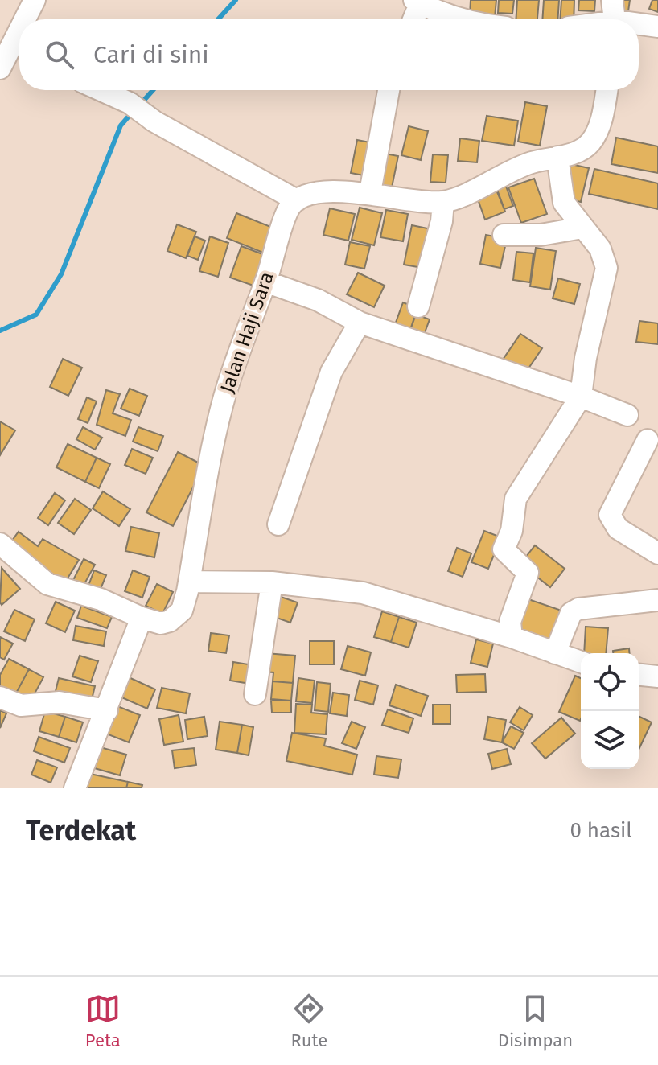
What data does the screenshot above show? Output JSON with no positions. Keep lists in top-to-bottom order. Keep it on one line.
{"streets":{"street":["Jalan Haji Sara"]},"page":{"search":"Cari di sini","heading":["Terdekat","0 hasil"],"nav":["Peta","Rute","Disimpan"]}}
